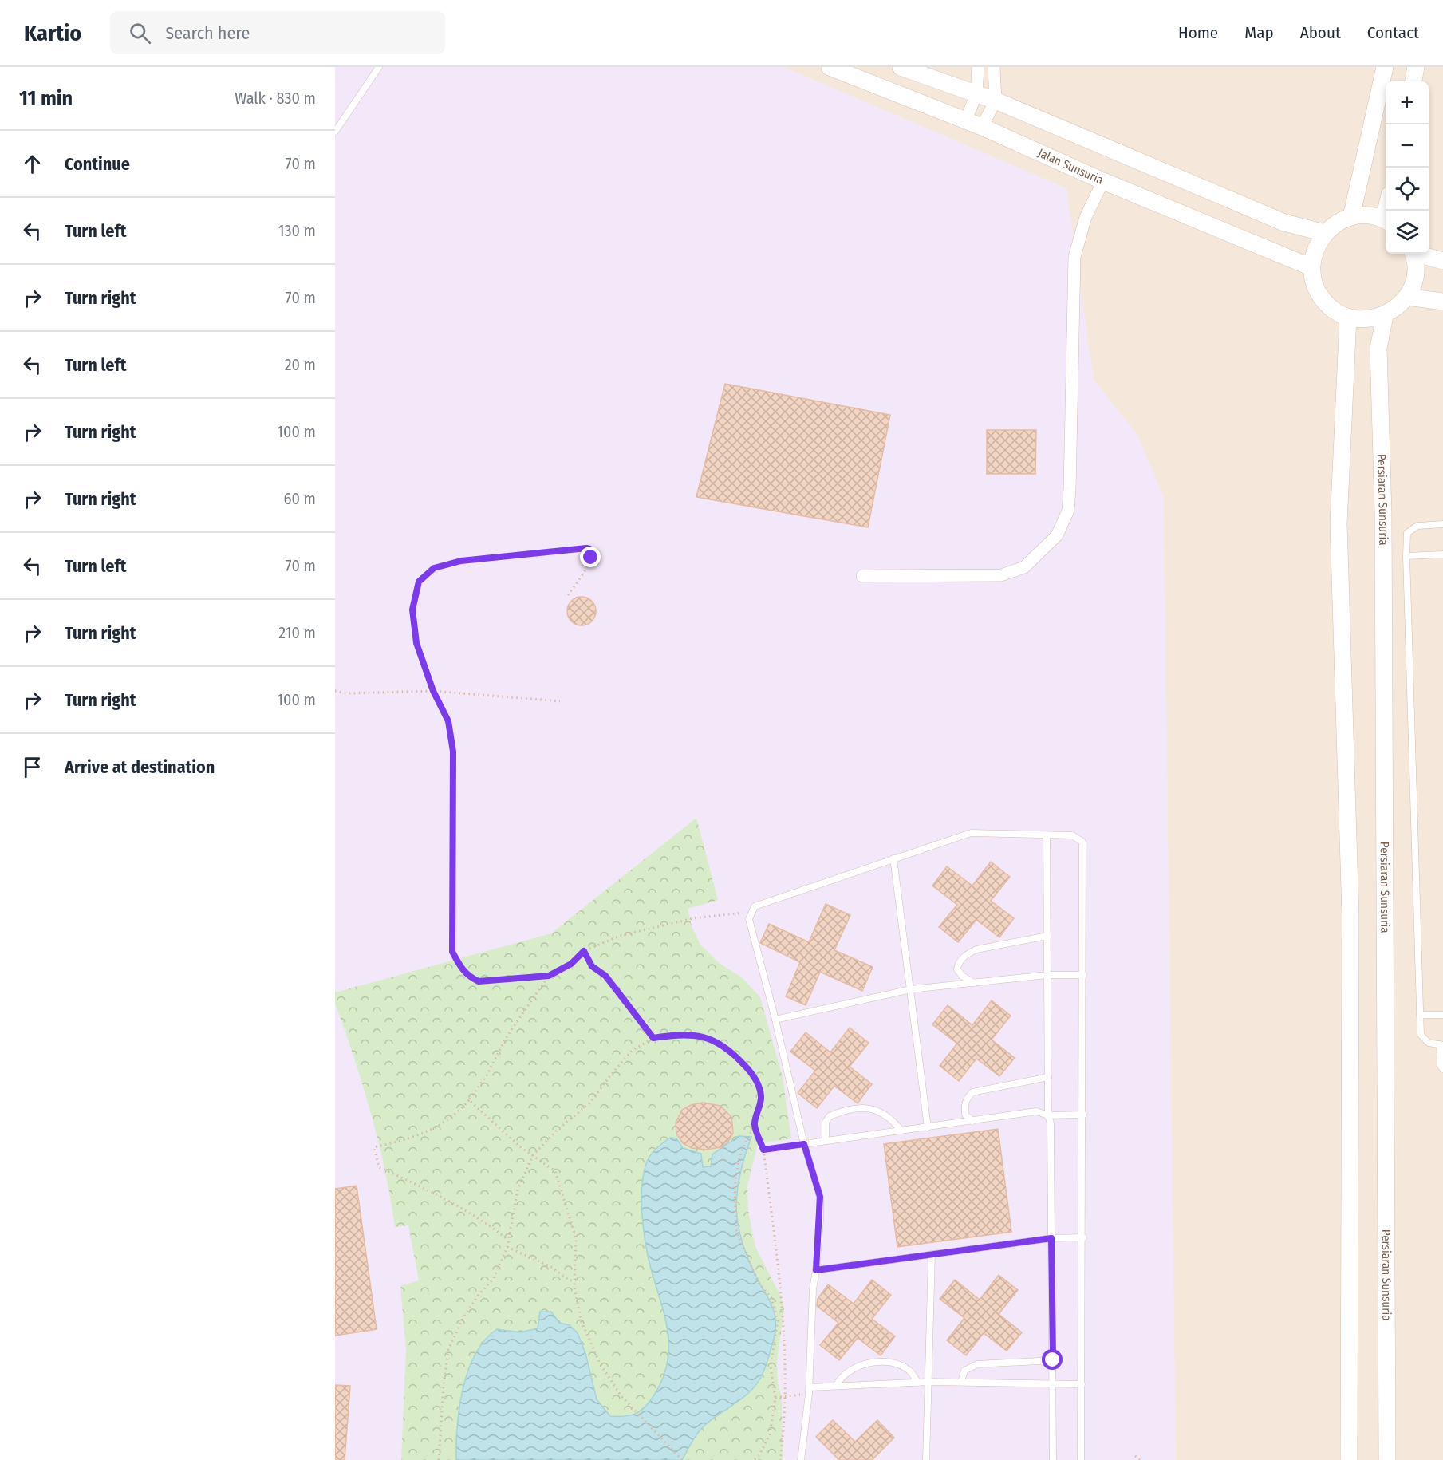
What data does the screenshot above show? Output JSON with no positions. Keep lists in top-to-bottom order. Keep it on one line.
{"streets":{"street":["Jalan Sunsuria","Persiaran Sunsuria"]},"page":{"header":"Kartio","search":"Search here","nav":["Home","Map","About","Contact"],"heading":["11 min","Walk · 830 m"],"map_buttons":["+","−"],"list":[["Continue","70 m"],["Turn left","130 m"],["Turn right","70 m"],["Turn left","20 m"],["Turn right","100 m"],["Turn right","60 m"],["Turn left","70 m"],["Turn right","210 m"],["Turn right","100 m"],"Arrive at destination"]}}
